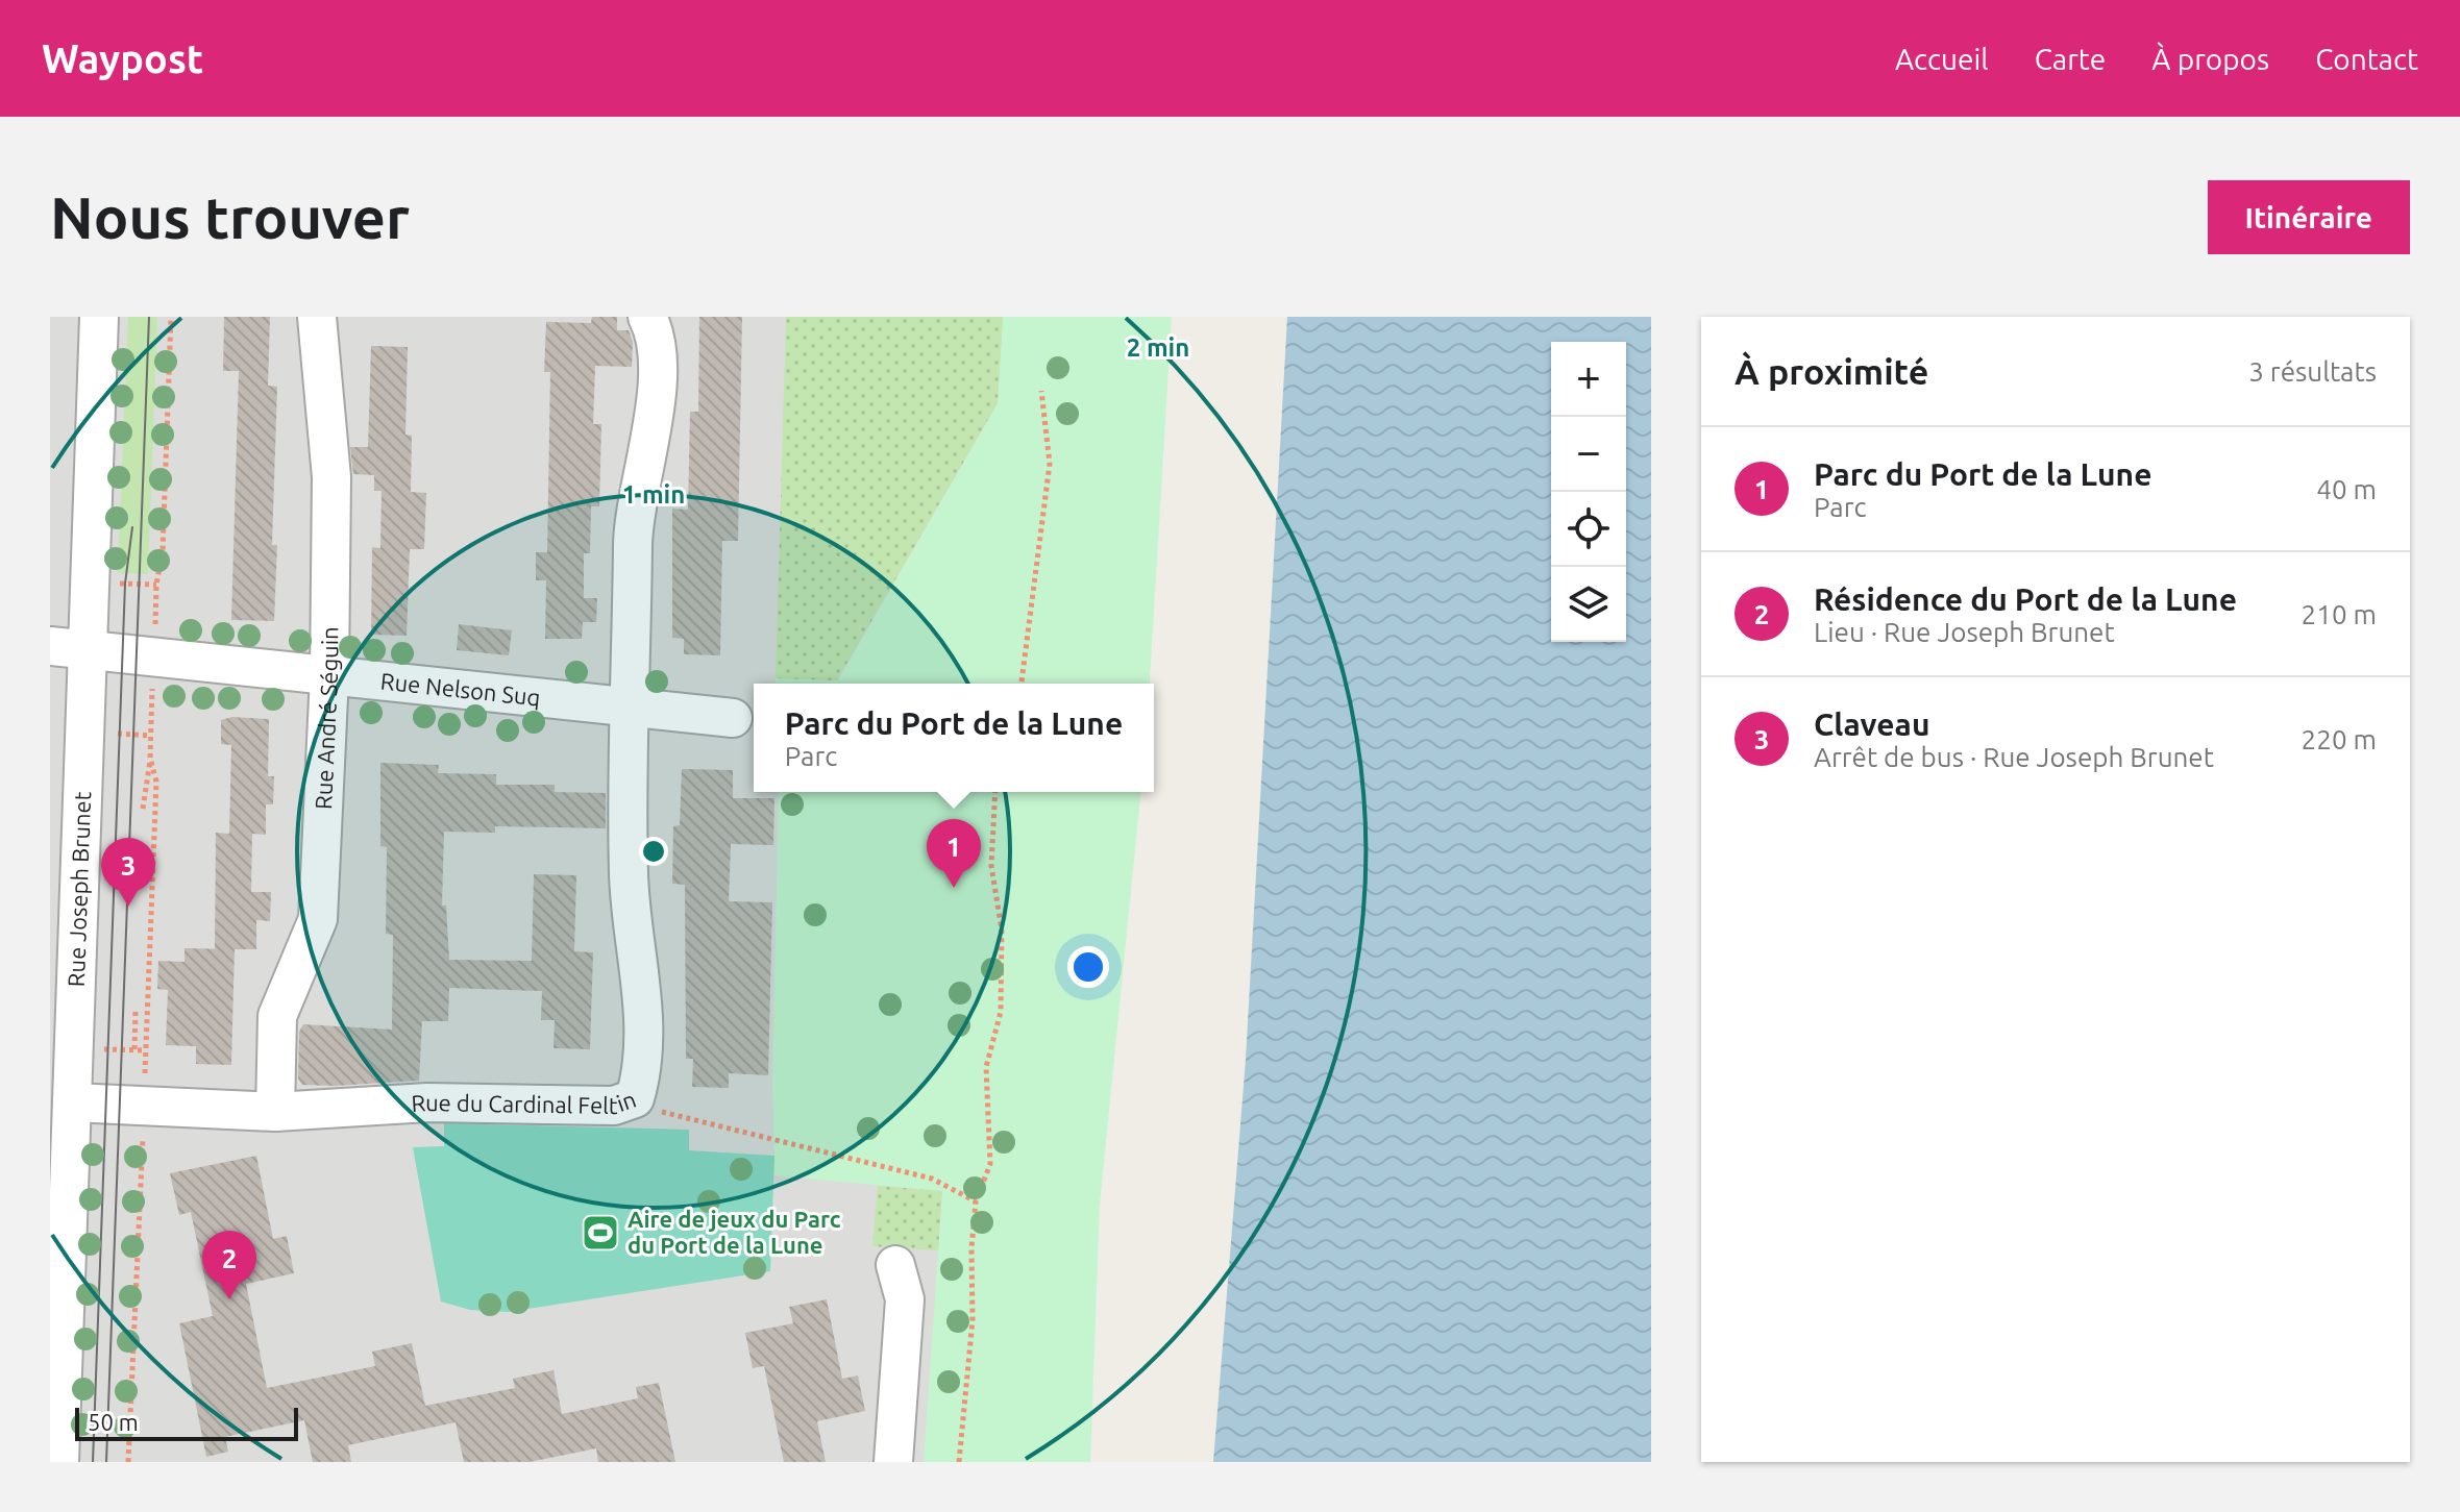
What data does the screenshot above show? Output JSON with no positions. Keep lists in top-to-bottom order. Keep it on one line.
{"streets":{"street":["Rue Nelson Suq","Rue André Séguin","Rue Joseph Brunet","Rue du Cardinal Feltin"]},"crossings":[["Rue Nelson Suq","Rue André Séguin"],["Rue Nelson Suq","Rue Joseph Brunet"],["Rue Nelson Suq","Rue du Cardinal Feltin"],["Rue André Séguin","Rue du Cardinal Feltin"],["Rue Joseph Brunet","Rue du Cardinal Feltin"]],"places":{"sports":["Aire de jeux du Parc du Port de la Lune"]},"scale_bar":"50 m","page":{"header":"Waypost","nav":["Accueil","Carte","À propos","Contact"],"buttons":"Itinéraire","title":"Nous trouver","heading":["À proximité","3 résultats"],"map_buttons":["+","−"],"list":[{"mark":"1","name":"Parc du Port de la Lune","note":"Parc","value":"40 m"},{"mark":"2","name":"Résidence du Port de la Lune","note":"Lieu · Rue Joseph Brunet","value":"210 m"},{"mark":"3","name":"Claveau","note":"Arrêt de bus · Rue Joseph Brunet","value":"220 m"}],"popup":["Parc du Port de la Lune","Parc"],"pins":["1","3","2"],"scale":"50 m"},"rings":["2 min","1 min"]}
